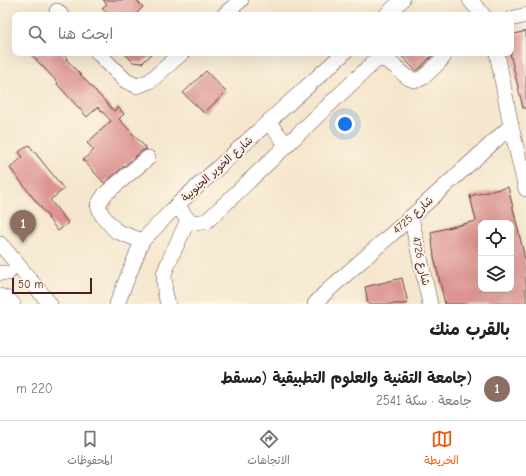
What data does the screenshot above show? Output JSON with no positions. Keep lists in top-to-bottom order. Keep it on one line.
{"streets":{"street":["شارع الخوير الجنوبية","4725 شارع","4726 شارع"]},"crossings":[["4725 شارع","4726 شارع"]],"scale_bar":"50 m","page":{"search":"ابحث هنا","pins":"1","scale":"50 m","heading":"بالقرب منك","list":[{"mark":"1","name":"(جامعة التقنية والعلوم التطبيقية (مسقط","note":"جامعة · سكة 2541","value":"220 m"}],"nav":["الخريطة","الاتجاهات","المحفوظات"]}}
